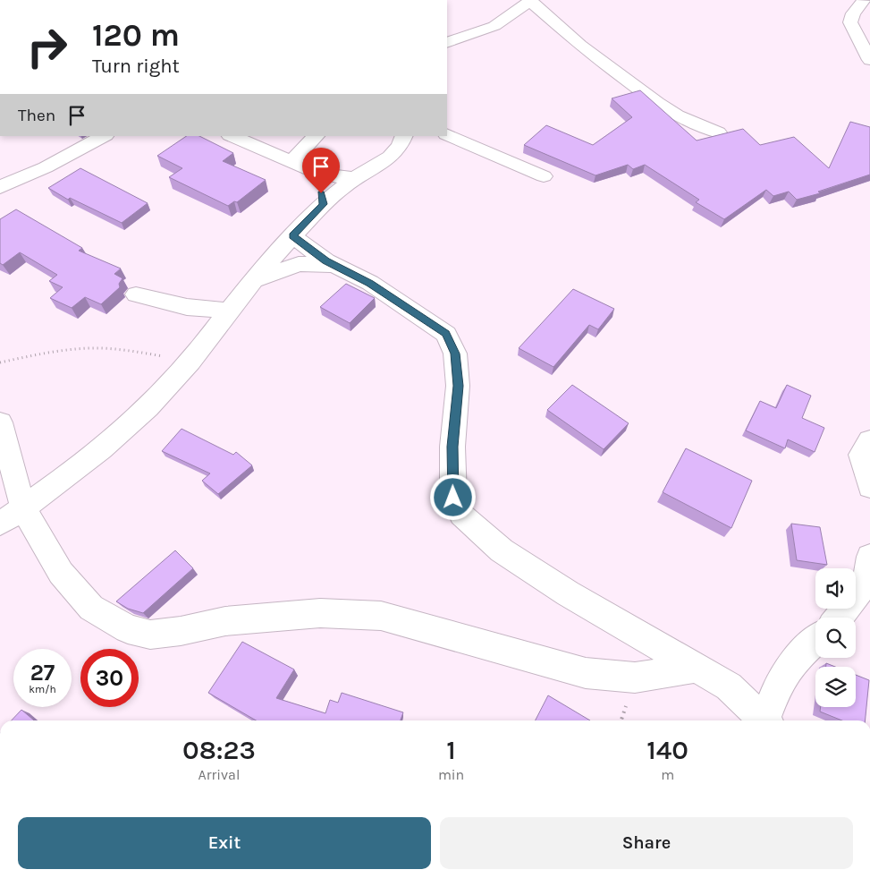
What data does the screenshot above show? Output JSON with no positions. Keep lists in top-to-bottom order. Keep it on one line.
{"page":{"turn":["120 m","Turn right"],"then":"Then","speed":"27 km/h","limit":"30","eta":["08:23","Arrival","1","min","140","m"],"buttons":["Exit","Share"]}}
